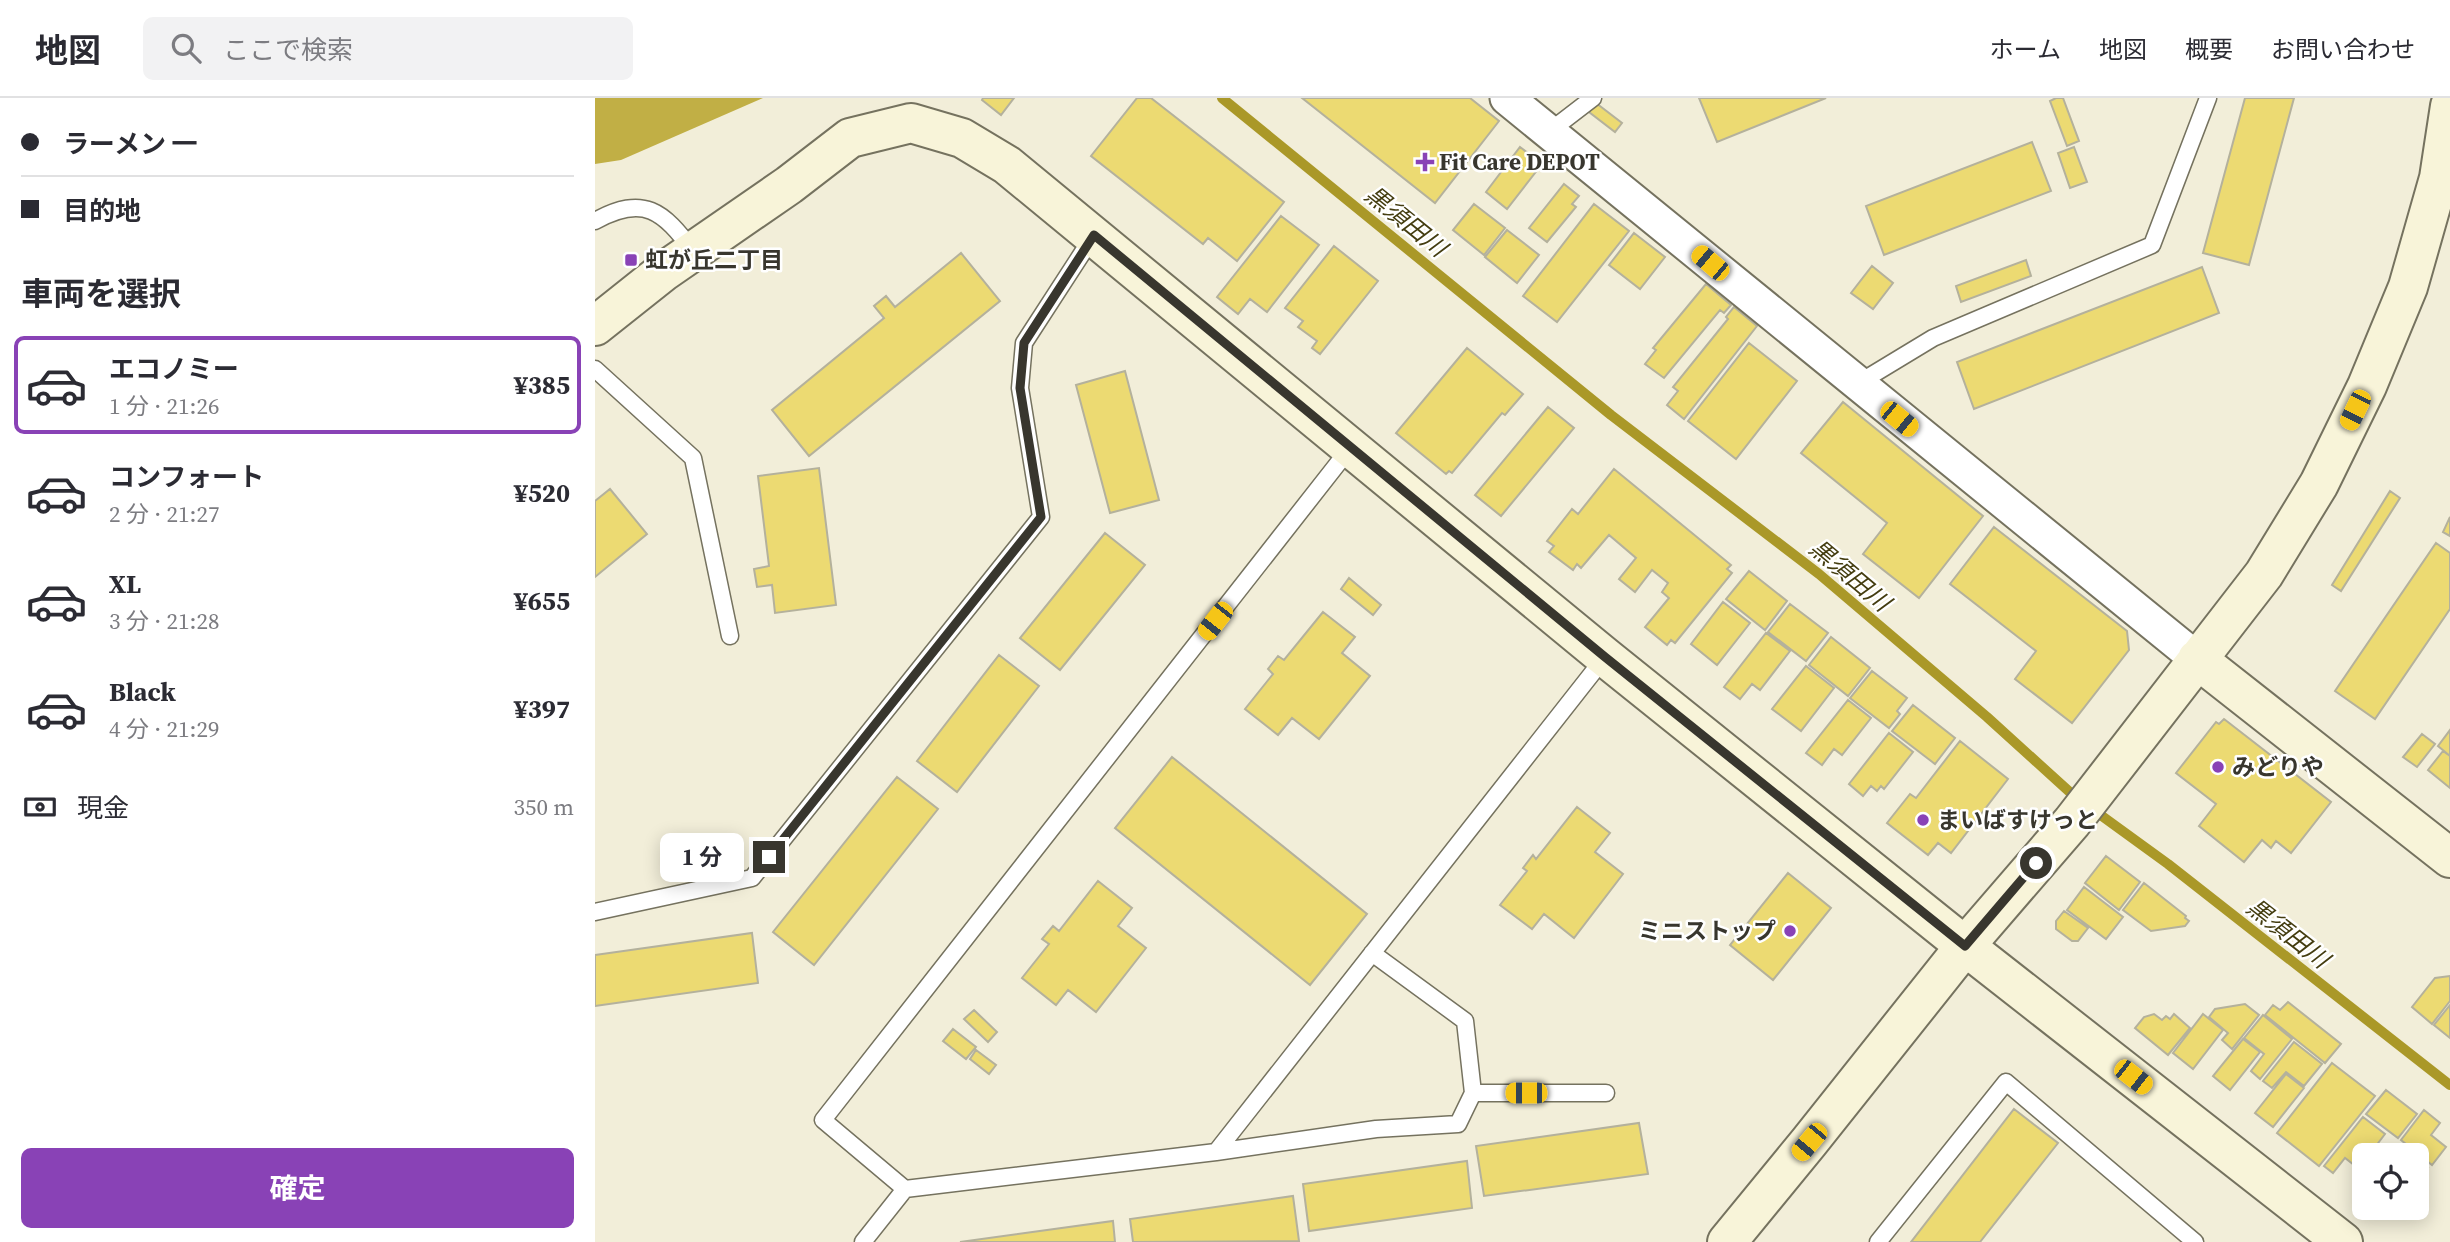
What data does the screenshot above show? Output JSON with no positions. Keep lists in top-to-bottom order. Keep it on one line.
{"water":["黒須田川"],"places":{"health":["Fit Care DEPOT"],"transit":["虹が丘二丁目"],"other":["みどりや","まいばすけっと","ミニストップ"]},"page":{"header":"地図","search":"ここで検索","nav":["ホーム","地図","概要","お問い合わせ"],"banner":["ラーメン 一","目的地"],"heading":"車両を選択","list":[{"name":"エコノミー","note":"1 分 · 21:26","value":"¥385"},{"name":"コンフォート","note":"2 分 · 21:27","value":"¥520"},{"name":"XL","note":"3 分 · 21:28","value":"¥655"},{"name":"Black","note":"4 分 · 21:29","value":"¥397"}],"pay":["現金","350 m"],"bubble":"1 分","buttons":"確定"}}
